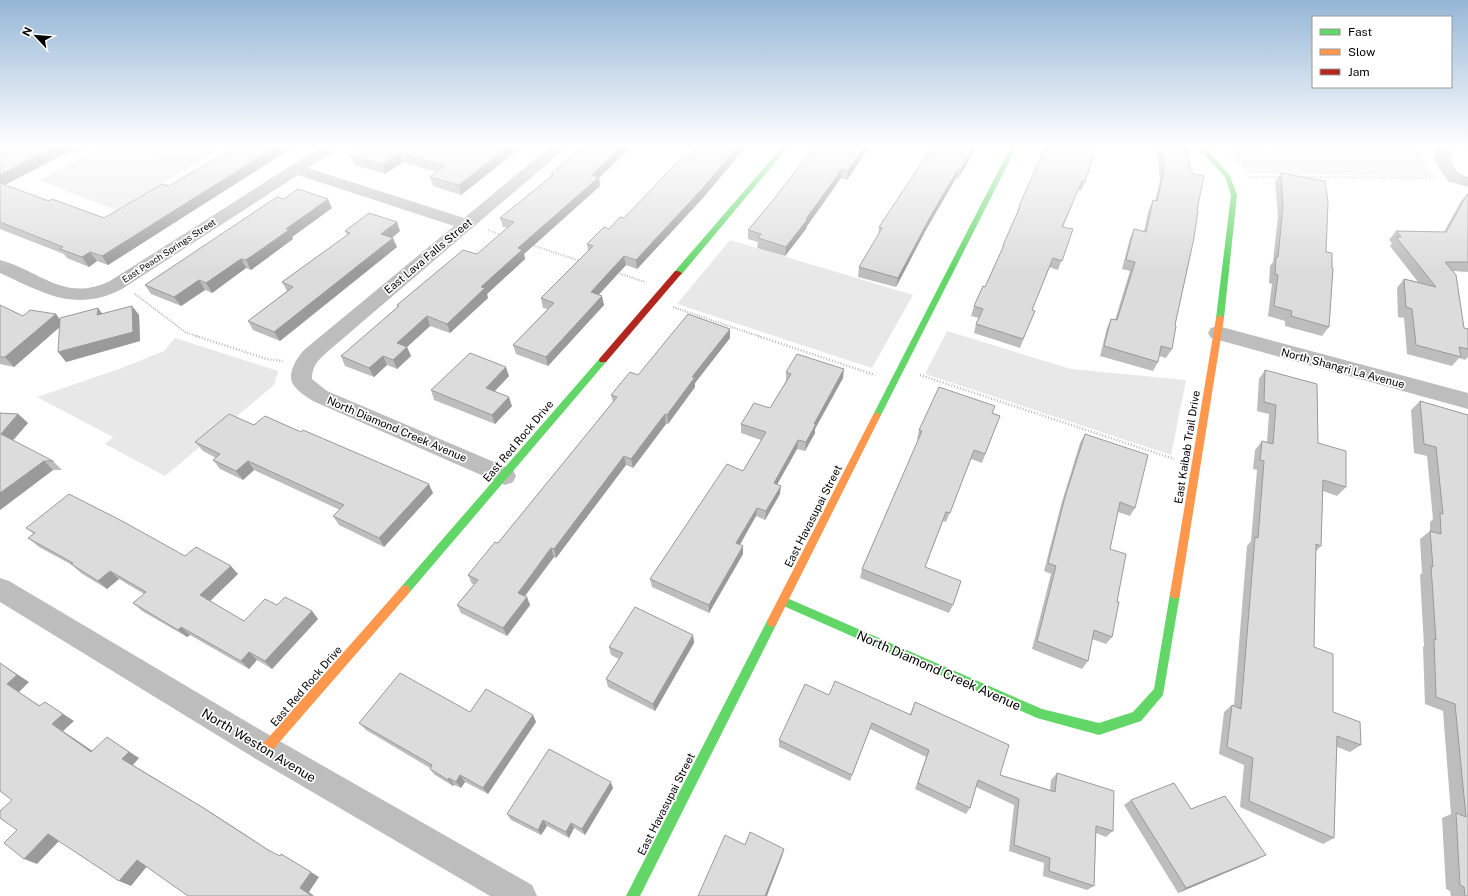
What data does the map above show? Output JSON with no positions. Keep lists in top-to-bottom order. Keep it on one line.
{"streets":{"street":["East Peach Springs Street","East Lava Falls Street","North Shangri La Avenue","North Diamond Creek Avenue","East Red Rock Drive","East Kaibab Trail Drive","East Havasupai Street","North Weston Avenue"]},"crossings":[["East Lava Falls Street","North Diamond Creek Avenue"],["North Shangri La Avenue","East Kaibab Trail Drive"],["North Diamond Creek Avenue","East Red Rock Drive"],["North Diamond Creek Avenue","East Kaibab Trail Drive"],["North Diamond Creek Avenue","East Havasupai Street"],["East Red Rock Drive","North Weston Avenue"]],"legend":["Fast","Slow","Jam"],"north":"top left"}
